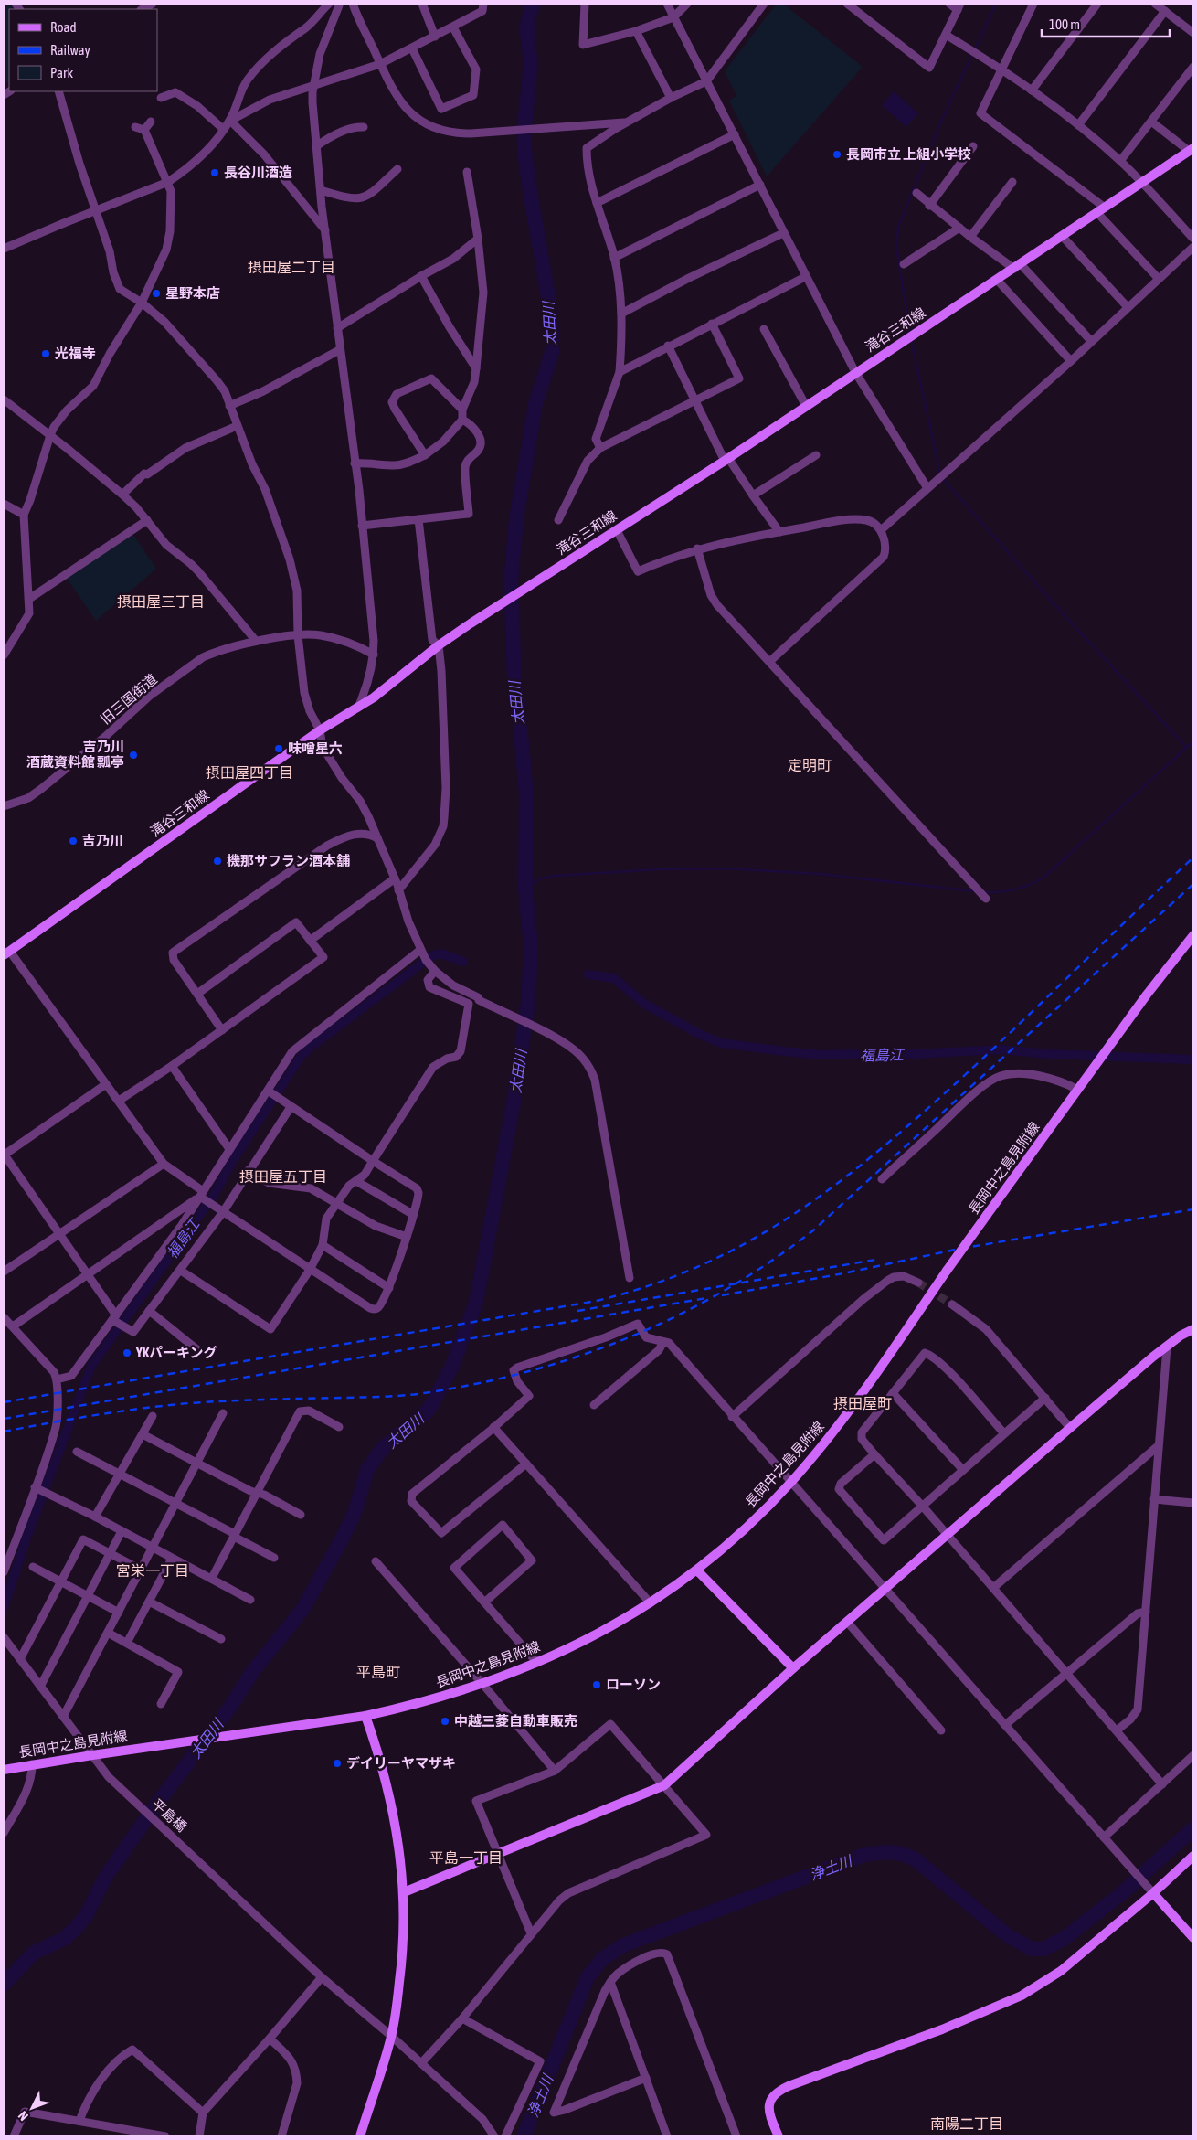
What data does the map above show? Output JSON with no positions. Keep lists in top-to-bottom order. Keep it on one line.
{"streets":{"main road":["滝谷三和線","長岡中之島見附線"],"street":["旧三国街道","平島橋"]},"crossings":[["長岡中之島見附線","平島橋"]],"districts":["摂田屋二丁目","摂田屋三丁目","定明町","摂田屋四丁目","摂田屋五丁目","摂田屋町","宮栄一丁目","平島町","平島一丁目","南陽二丁目"],"water":["太田川","福島江","浄土川"],"places":["長岡市立 上組小学校","長谷川酒造","星野本店","光福寺","味噌星六","吉乃川 酒蔵資料館 瓢亭","吉乃川","機那サフラン酒本舗","YKパーキング","ローソン","中越三菱自動車販売","デイリーヤマザキ"],"legend":["Road","Railway","Park"],"scale_bar":"100 m","north":"bottom left"}
